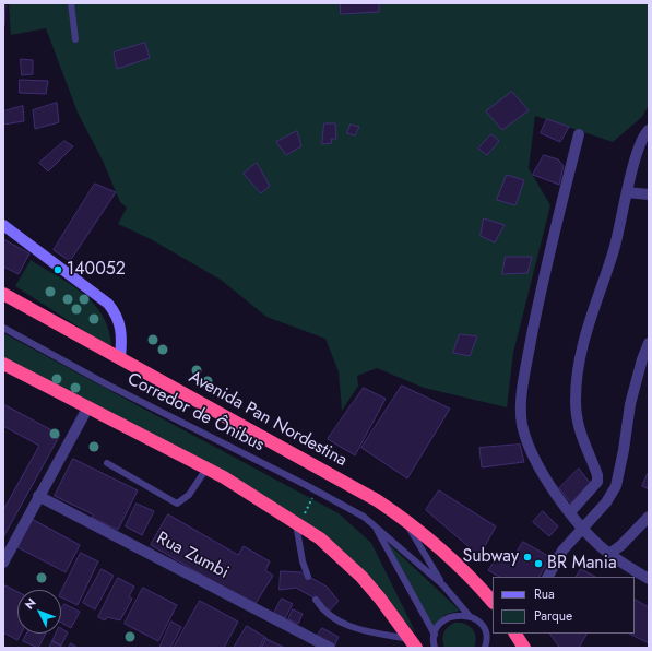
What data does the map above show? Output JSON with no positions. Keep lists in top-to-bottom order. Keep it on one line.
{"streets":{"highway":["Avenida Pan Nordestina"],"street":["Rua Zumbi"],"lane":["Corredor de Ônibus"]},"crossings":[["Corredor de Ônibus","Avenida Pan Nordestina"]],"places":["140052","Subway","BR Mania"],"legend":["Rua","Parque"],"north":"top left"}
